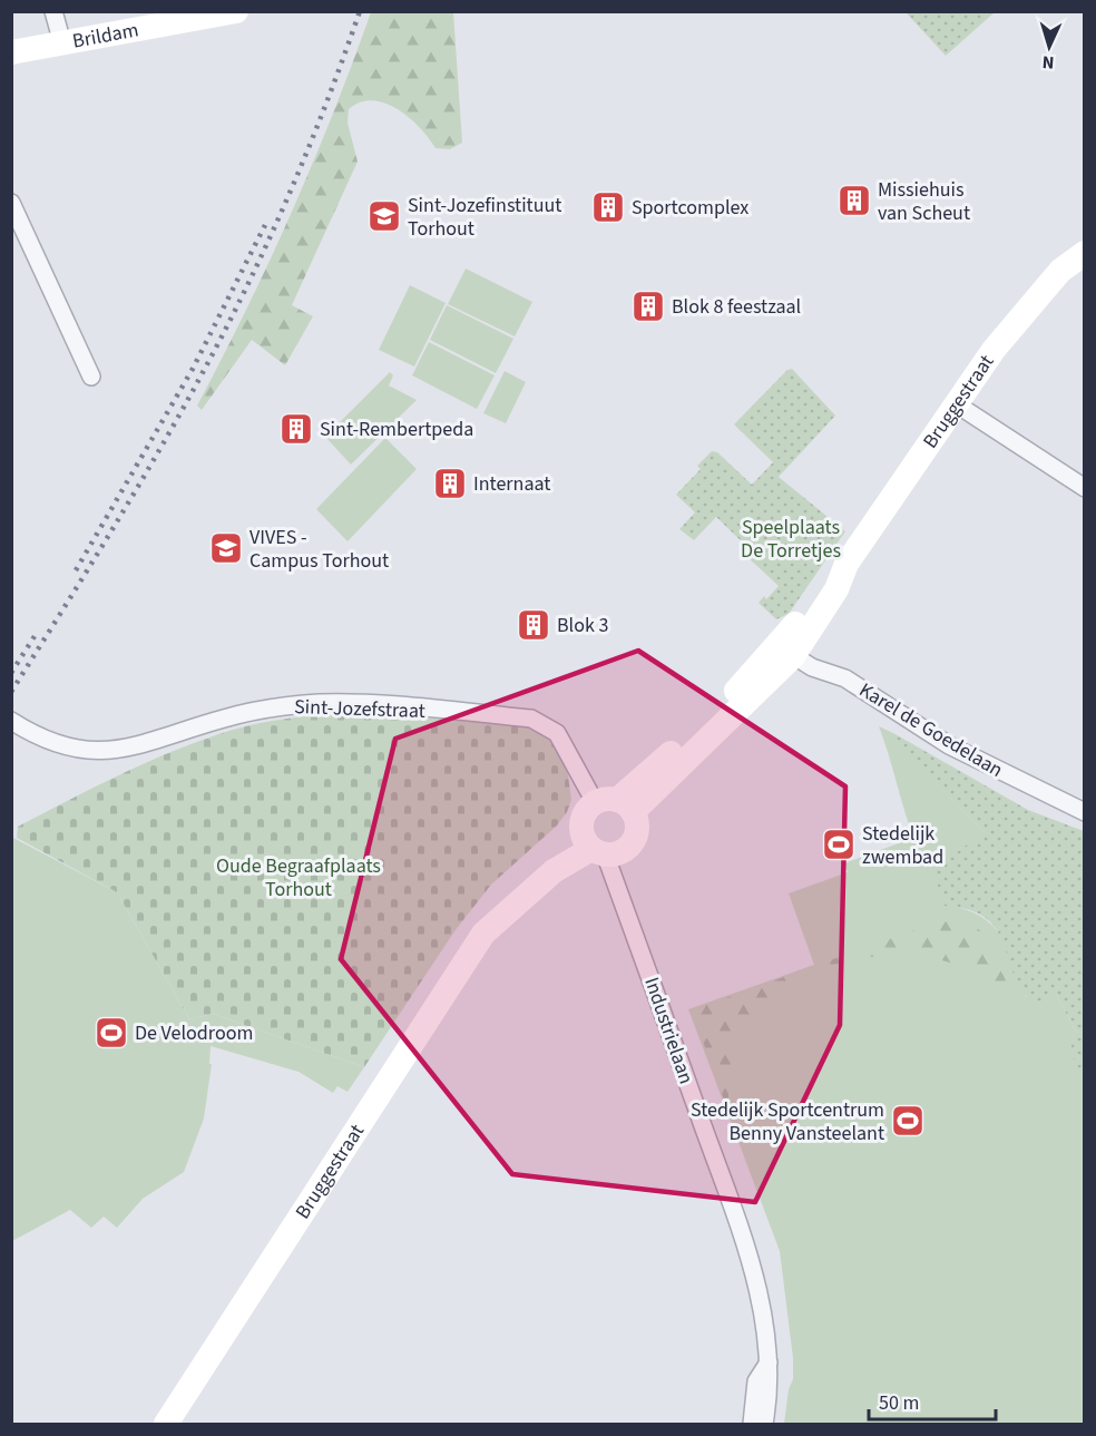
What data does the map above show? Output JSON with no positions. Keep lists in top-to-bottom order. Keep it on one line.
{"streets":{"street":["Brildam","Bruggestraat","Sint-Jozefstraat","Karel de Goedelaan","Industrielaan"]},"crossings":[["Bruggestraat","Sint-Jozefstraat"],["Bruggestraat","Karel de Goedelaan"],["Bruggestraat","Industrielaan"],["Sint-Jozefstraat","Industrielaan"]],"parks":["Speelplaats De Torretjes","Oude Begraafplaats Torhout"],"places":{"building":["Missiehuis van Scheut","Sportcomplex","Blok 8 feestzaal","Sint-Rembertpeda","Internaat","Blok 3"],"school or university":["Sint-Jozefinstituut Torhout","VIVES - Campus Torhout"],"sports":["Stedelijk zwembad","De Velodroom","Stedelijk Sportcentrum Benny Vansteelant"]},"scale_bar":"50 m","north":"bottom"}
